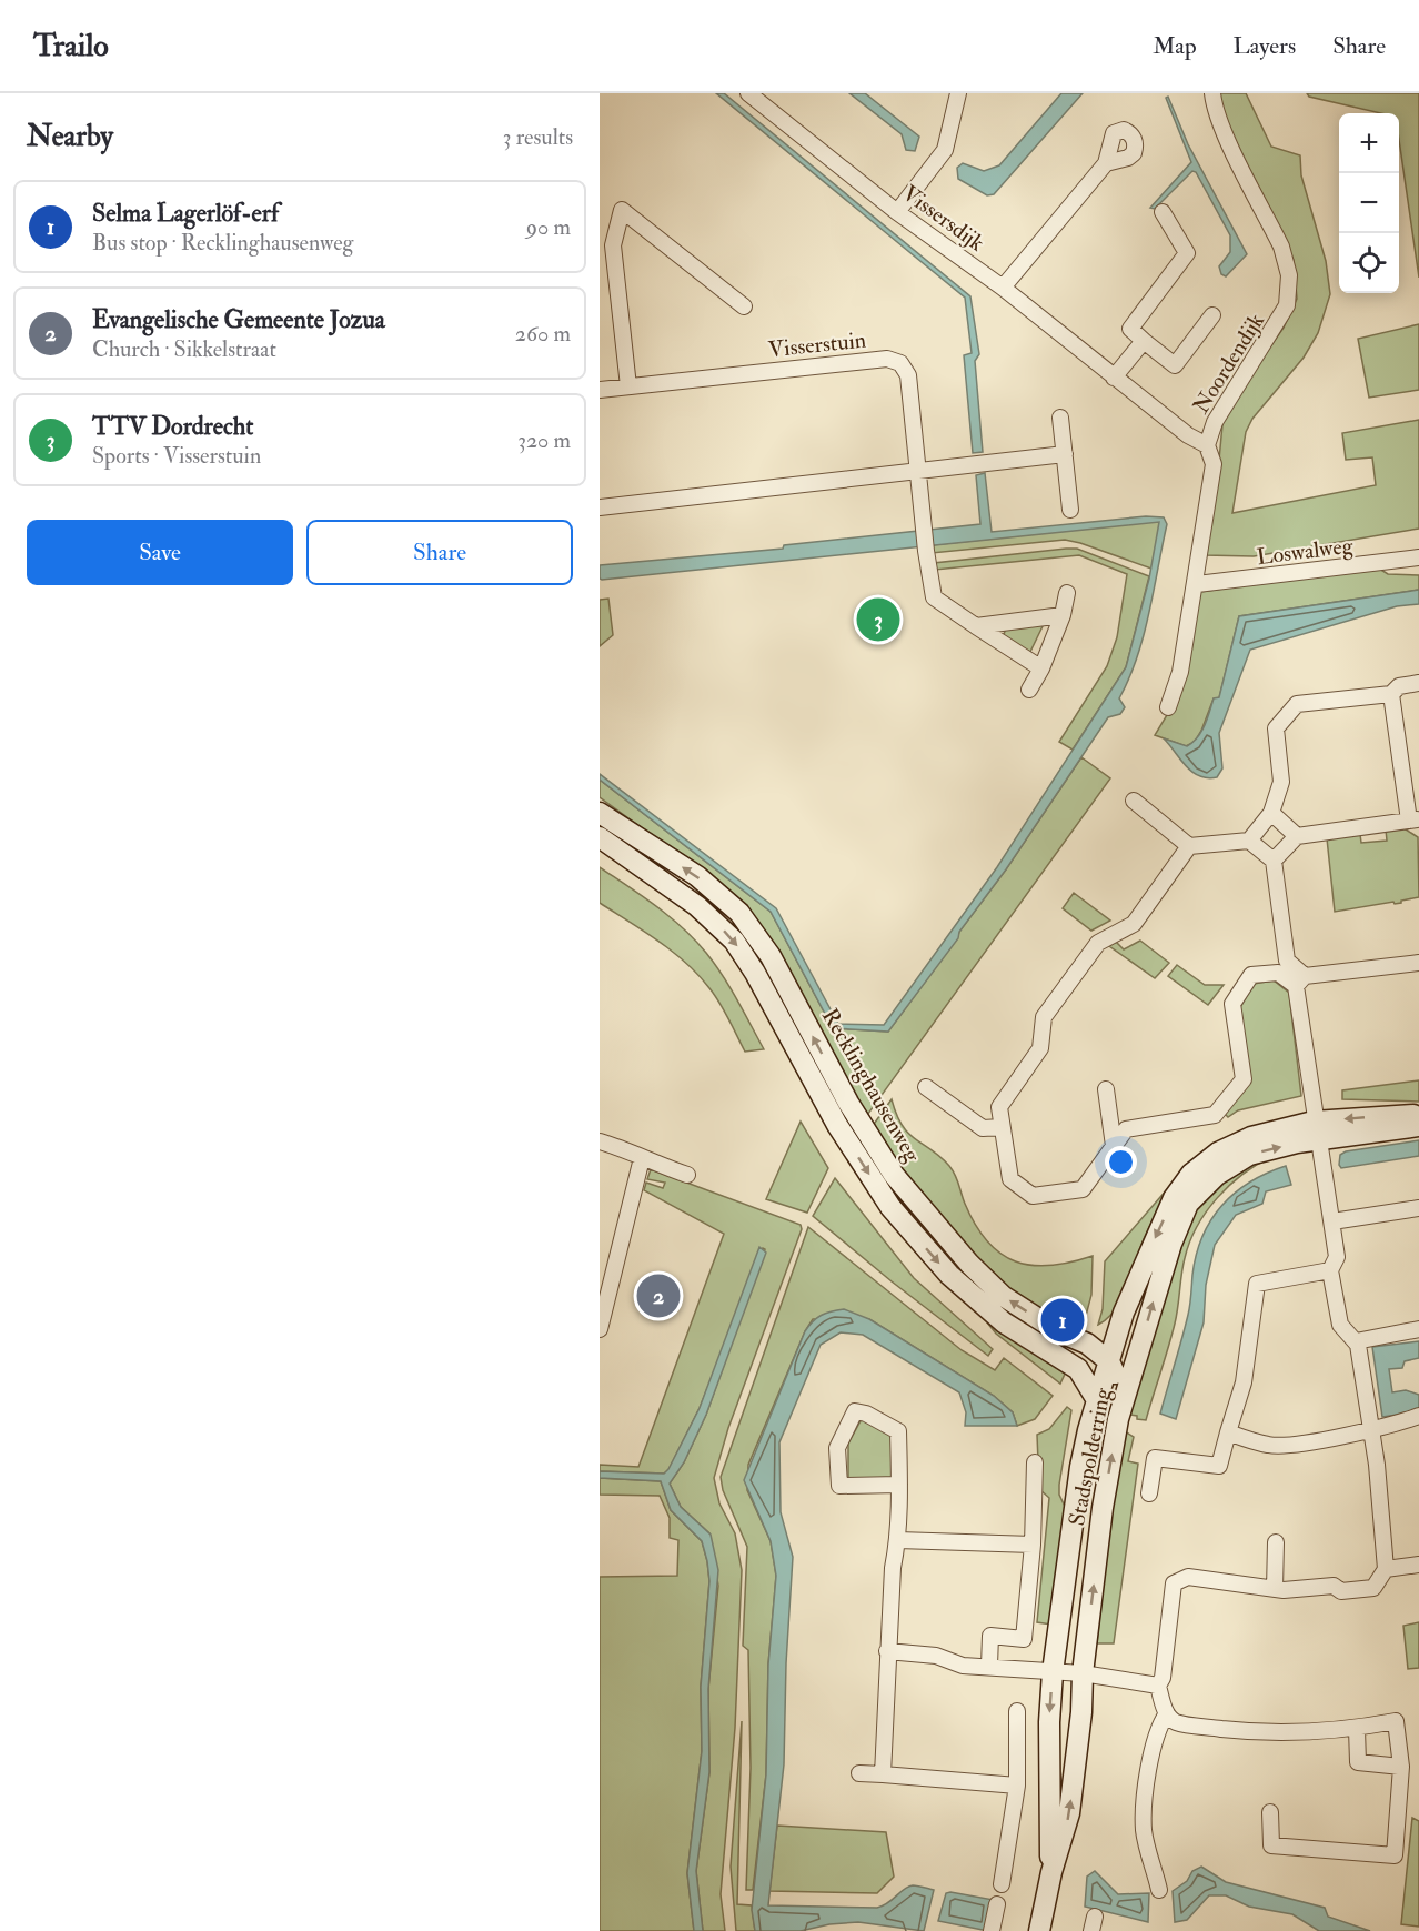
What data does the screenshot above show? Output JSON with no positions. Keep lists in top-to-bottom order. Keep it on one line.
{"streets":{"street":["Vissersdijk","Visserstuin","Noordendijk","Loswalweg","Recklinghausenweg","Stadspolderring"]},"crossings":[["Vissersdijk","Noordendijk"],["Noordendijk","Loswalweg"],["Recklinghausenweg","Stadspolderring"]],"page":{"header":"Trailo","nav":["Map","Layers","Share"],"heading":["Nearby","3 results"],"map_buttons":["+","−"],"list":[{"mark":"1","name":"Selma Lagerlöf-erf","note":"Bus stop · Recklinghausenweg","value":"90 m"},{"mark":"2","name":"Evangelische Gemeente Jozua","note":"Church · Sikkelstraat","value":"260 m"},{"mark":"3","name":"TTV Dordrecht","note":"Sports · Visserstuin","value":"320 m"}],"buttons":["Save","Share"],"pins":["3","2","1"]}}
